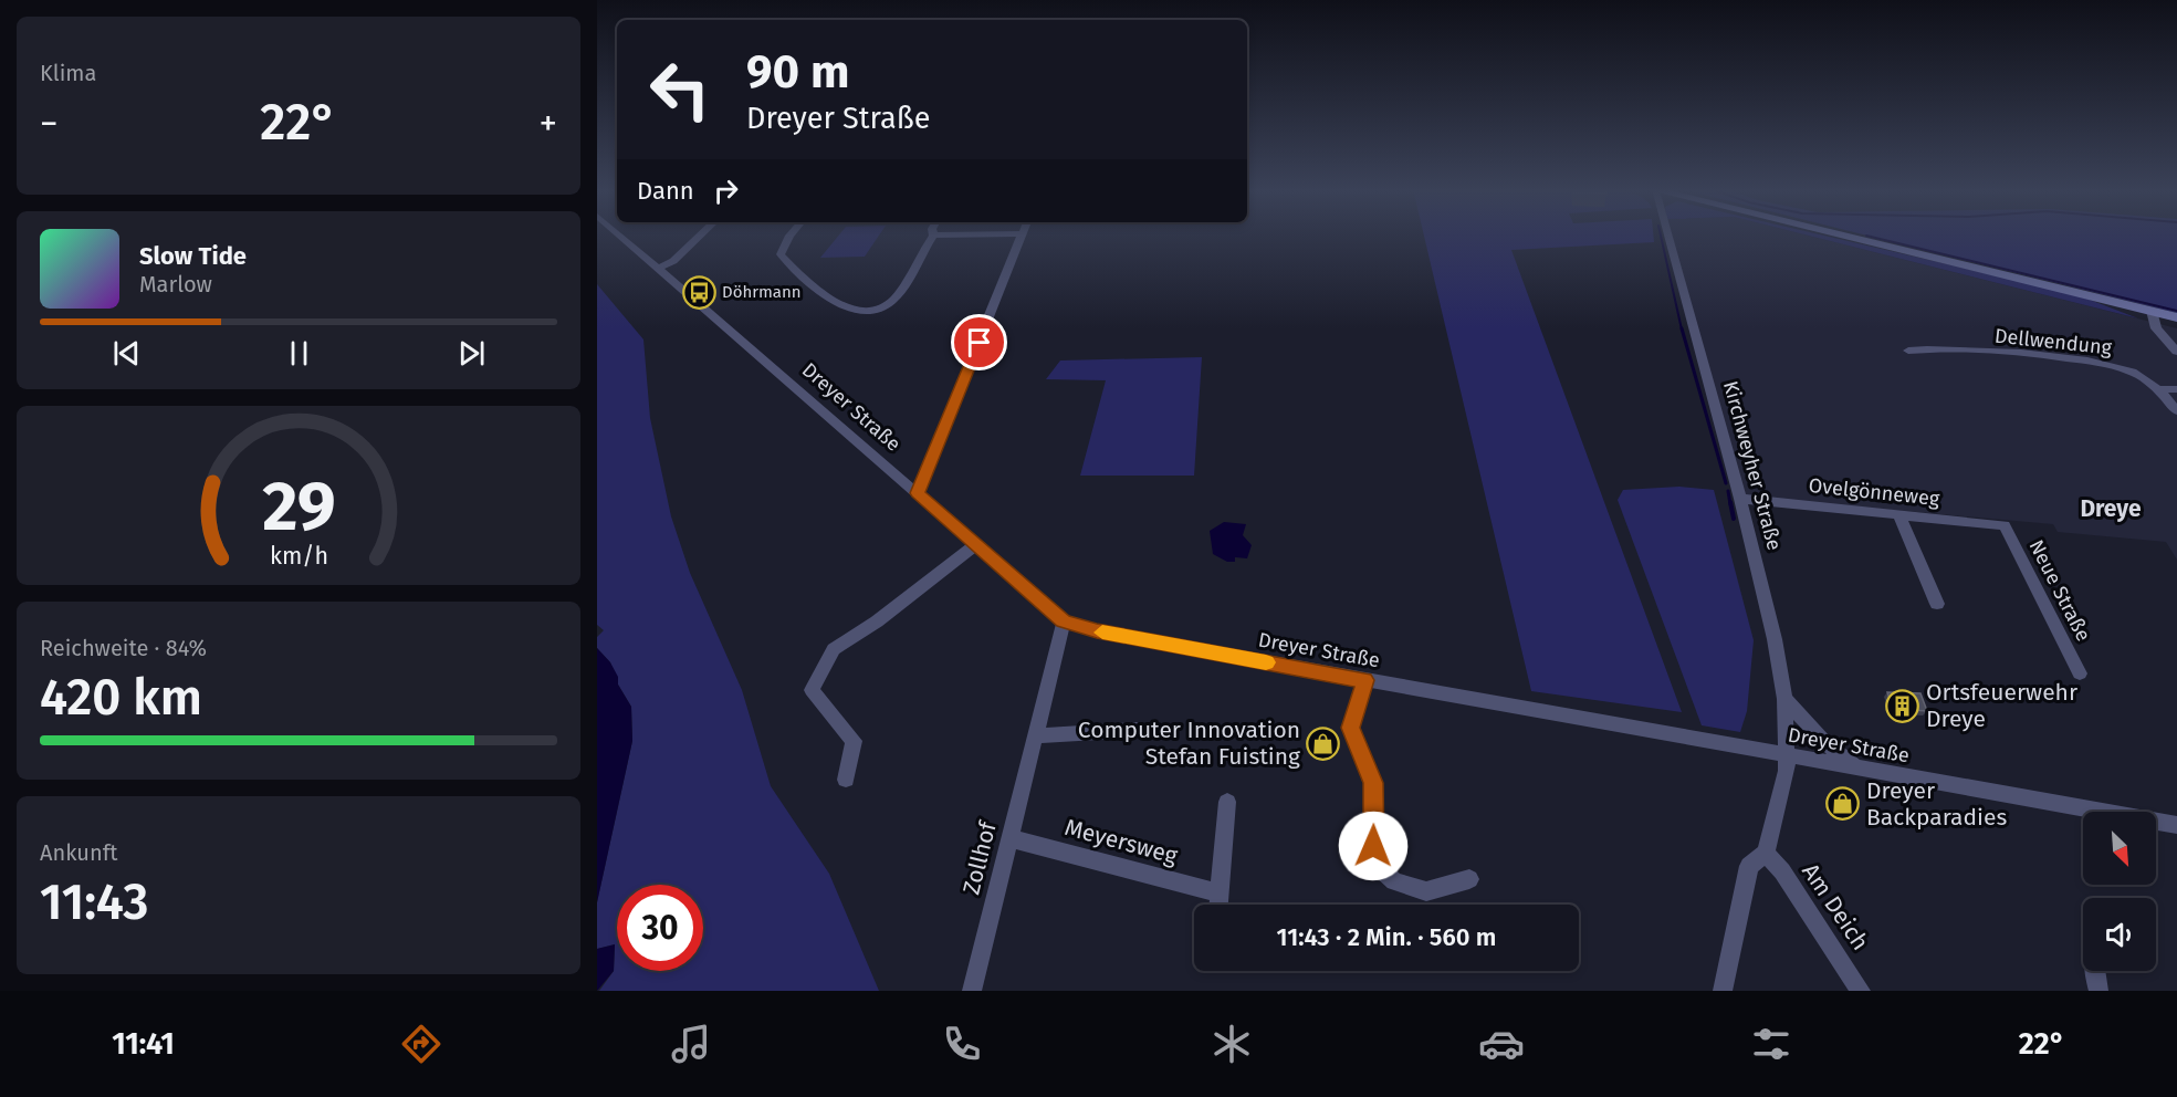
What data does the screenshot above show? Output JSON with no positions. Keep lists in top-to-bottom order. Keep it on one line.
{"streets":{"street":["Dellwendung","Dreyer Straße","Kirchweyher Straße","Ovelgönneweg","Neue Straße","Meyersweg","Zollhof","Am Deich"]},"crossings":[["Dreyer Straße","Kirchweyher Straße"],["Dreyer Straße","Zollhof"],["Kirchweyher Straße","Ovelgönneweg"],["Ovelgönneweg","Neue Straße"],["Meyersweg","Zollhof"]],"districts":["Dreye"],"places":{"bus stop":["Döhrmann"],"building":["Ortsfeuerwehr Dreye"],"shop":["Computer Innovation Stefan Fuisting","Dreyer Backparadies"]},"north":"bottom right","page":{"tile":["Klima",["Reichweite · 84%","420 km"],["Ankunft","11:43"]],"turn":["90 m","Dreyer Straße"],"heat":["−","22°","+"],"then":"Dann","song":["Slow Tide","Marlow"],"limit":"30","trip":"11:43 · 2 Min. · 560 m","tabs":["11:41","22°"],"gauge":["29","km/h"]}}
